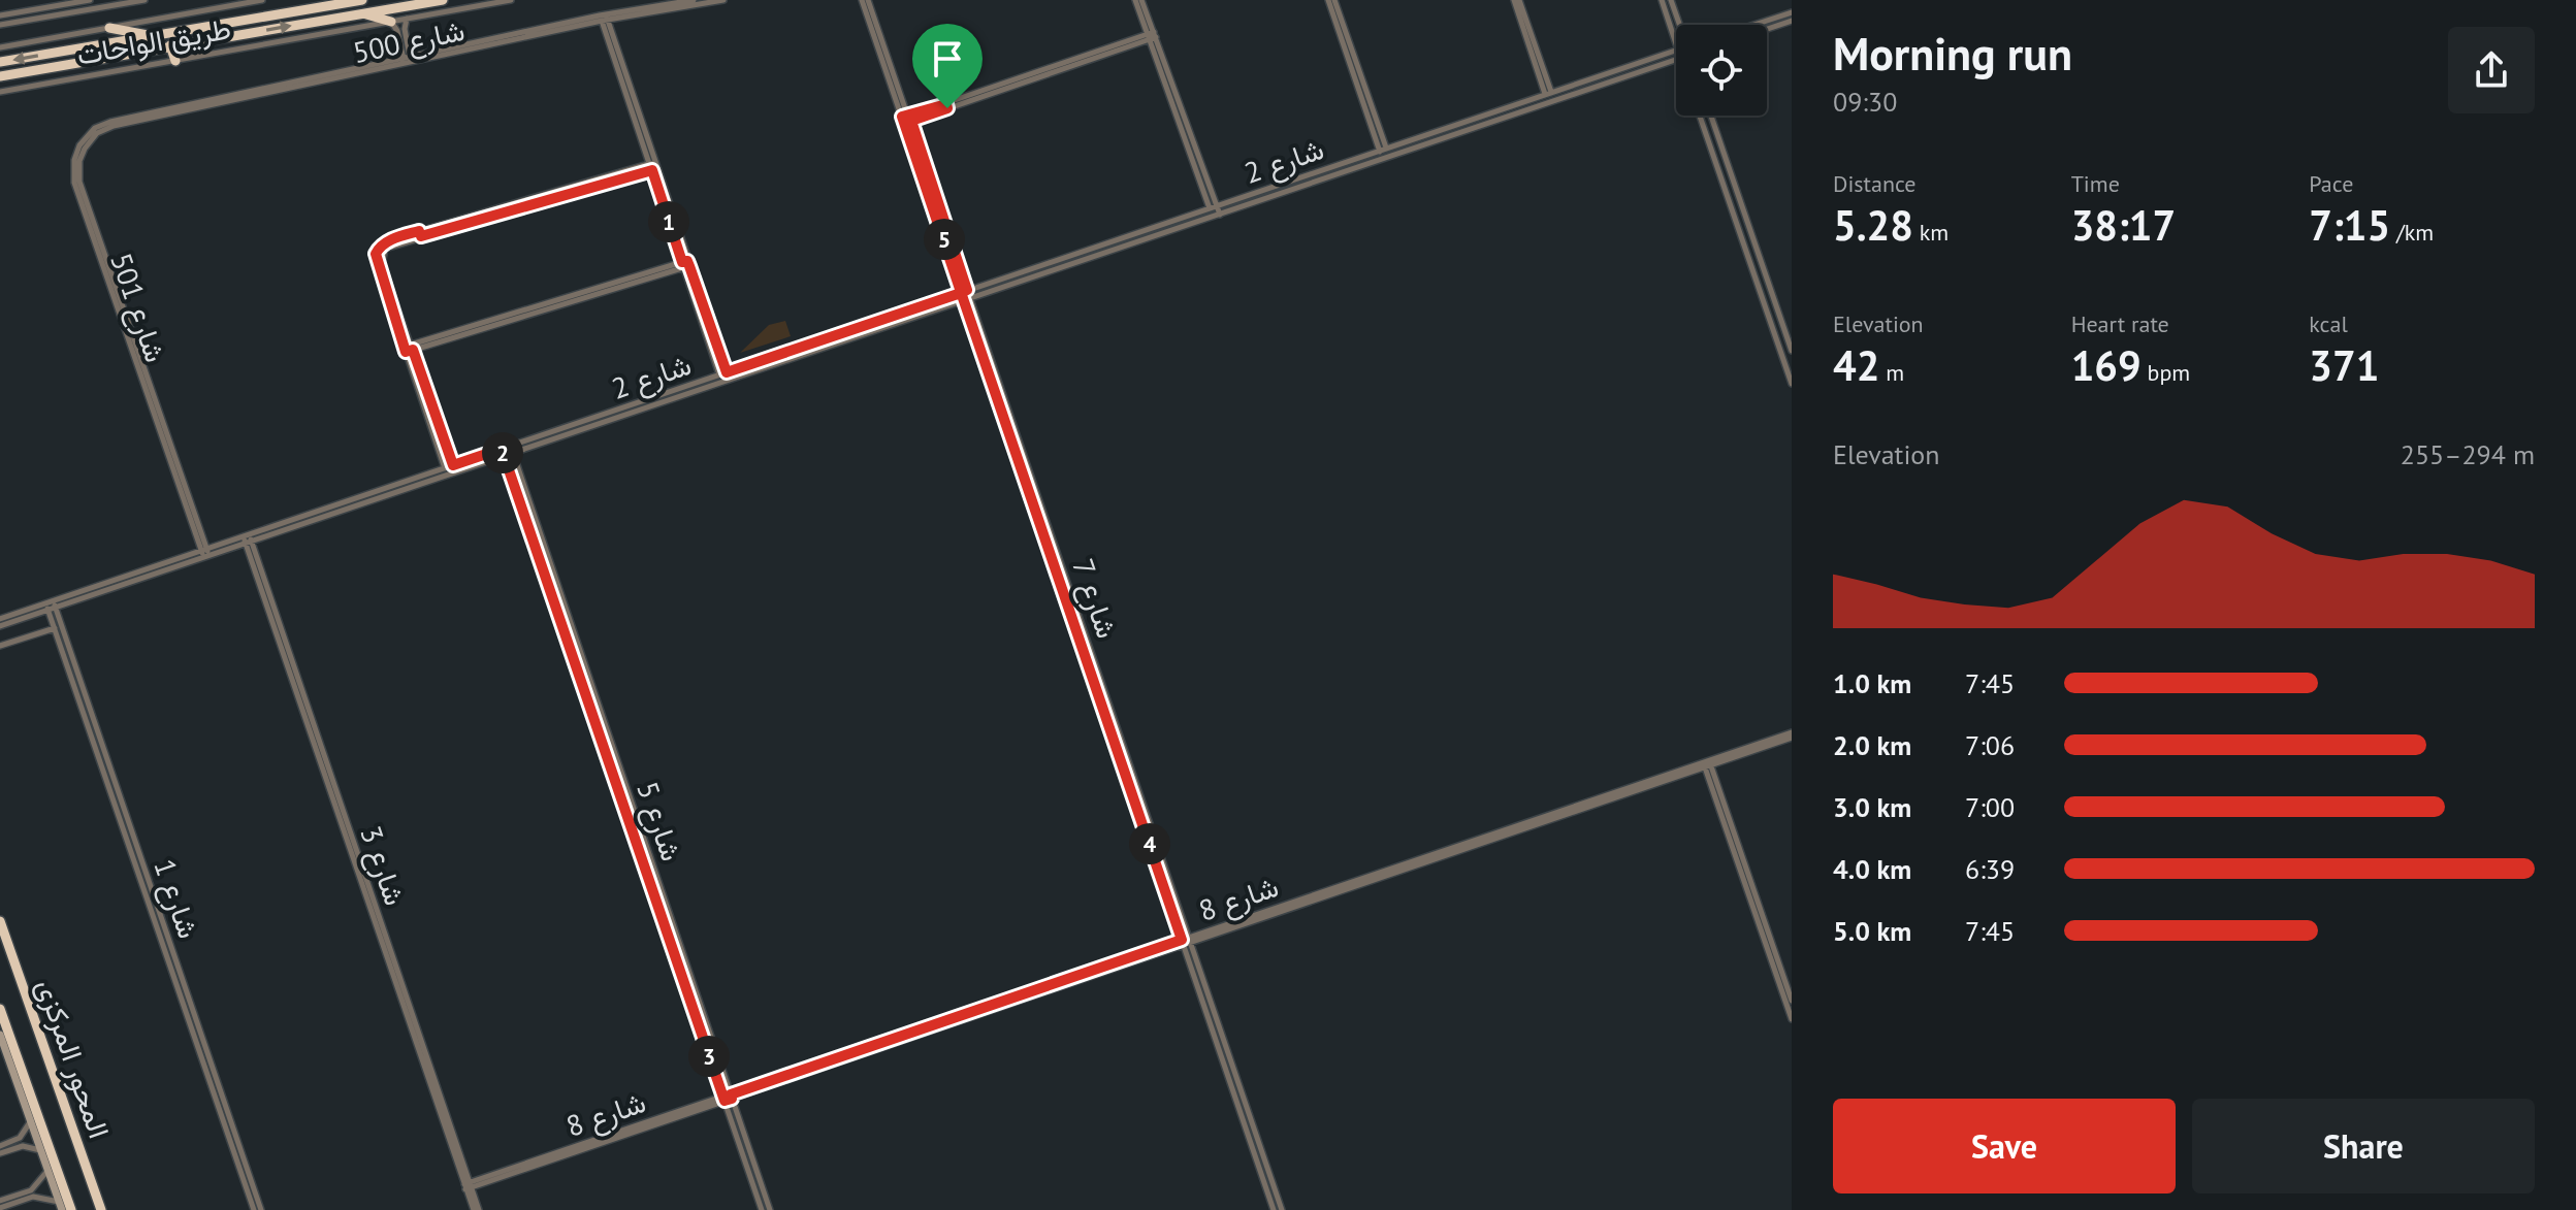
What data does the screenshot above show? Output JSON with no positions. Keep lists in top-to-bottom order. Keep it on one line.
{"streets":{"highway":["طريق الواحات","المحور المركزى"],"street":["شارع 500","شارع 2","شارع 501","شارع 7","شارع 5","شارع 3","شارع 1","شارع 8"]},"crossings":[["شارع 500","شارع 501"],["شارع 2","شارع 501"],["شارع 2","شارع 7"],["شارع 2","شارع 5"],["شارع 2","شارع 3"],["شارع 2","شارع 1"],["شارع 7","شارع 8"],["شارع 5","شارع 8"],["شارع 3","شارع 8"]],"page":{"heading":["Morning run","09:30"],"stats":[["Distance","5.28 km"],["Time","38:17"],["Pace","7:15 /km"],["Elevation","42 m"],["Heart rate","169 bpm"],["kcal","371"]],"pins":["1","5","2","4","3"],"chart":["Elevation","255–294 m"],"list":[{"name":"1.0 km","note":"7:45"},{"name":"2.0 km","note":"7:06"},{"name":"3.0 km","note":"7:00"},{"name":"4.0 km","note":"6:39"},{"name":"5.0 km","note":"7:45"}],"buttons":["Save","Share"]}}
